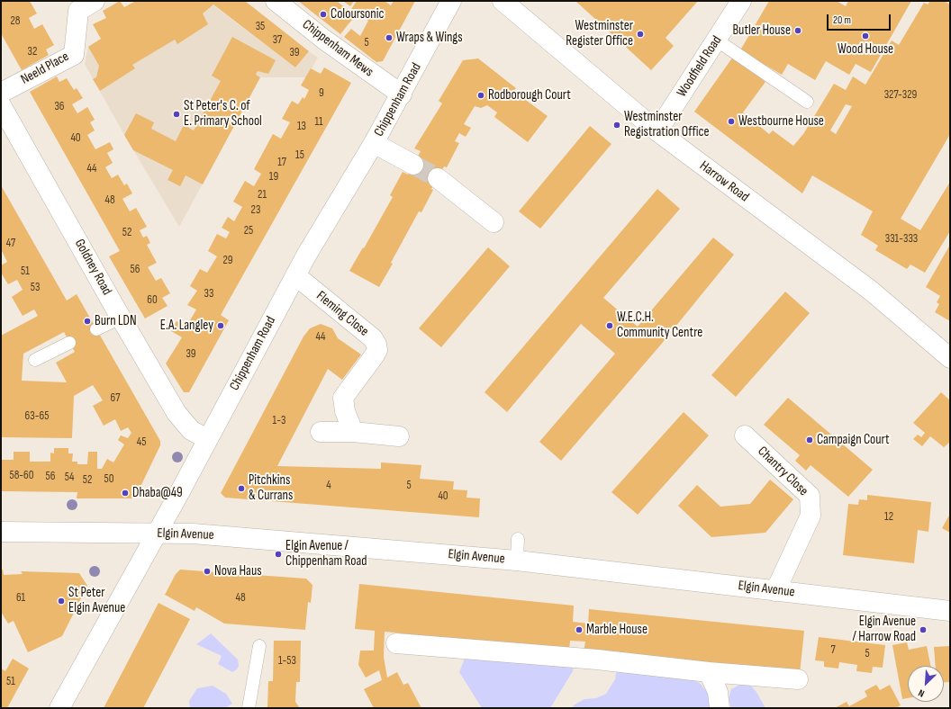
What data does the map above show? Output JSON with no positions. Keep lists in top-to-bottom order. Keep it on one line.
{"streets":{"street":["Chippenham Mews","Woodfield Road","Neeld Place","Chippenham Road","Harrow Road","Goldney Road","Fleming Close","Chantry Close","Elgin Avenue"]},"crossings":[["Chippenham Mews","Chippenham Road"],["Woodfield Road","Harrow Road"],["Chippenham Road","Goldney Road"],["Chippenham Road","Fleming Close"],["Chippenham Road","Elgin Avenue"],["Chantry Close","Elgin Avenue"]],"places":["Coloursonic","Butler House","Westminster Register Office","Wood House","Wraps & Wings","Rodborough Court","St Peter's C. of E. Primary School","Westbourne House","Westminster Registration Office","Burn LDN","E.A. Langley","W.E.C.H. Community Centre","Campaign Court","Pitchkins & Currans","Dhaba@49","Elgin Avenue / Chippenham Road","Nova Haus","St Peter Elgin Avenue","Marble House","Elgin Avenue / Harrow Road"],"house_numbers":["28","35","37","5","32","39","9","327-329","36","11","13","40","15","17","44","19","21","48","23","25","52","331-333","47","29","56","51","53","33","60","44","39","67","63-65","1-3","45","58-60","56","54","50","52","4","5","40","12","61","48","7","5","1-53","51"],"scale_bar":"20 m","north":"bottom left"}
